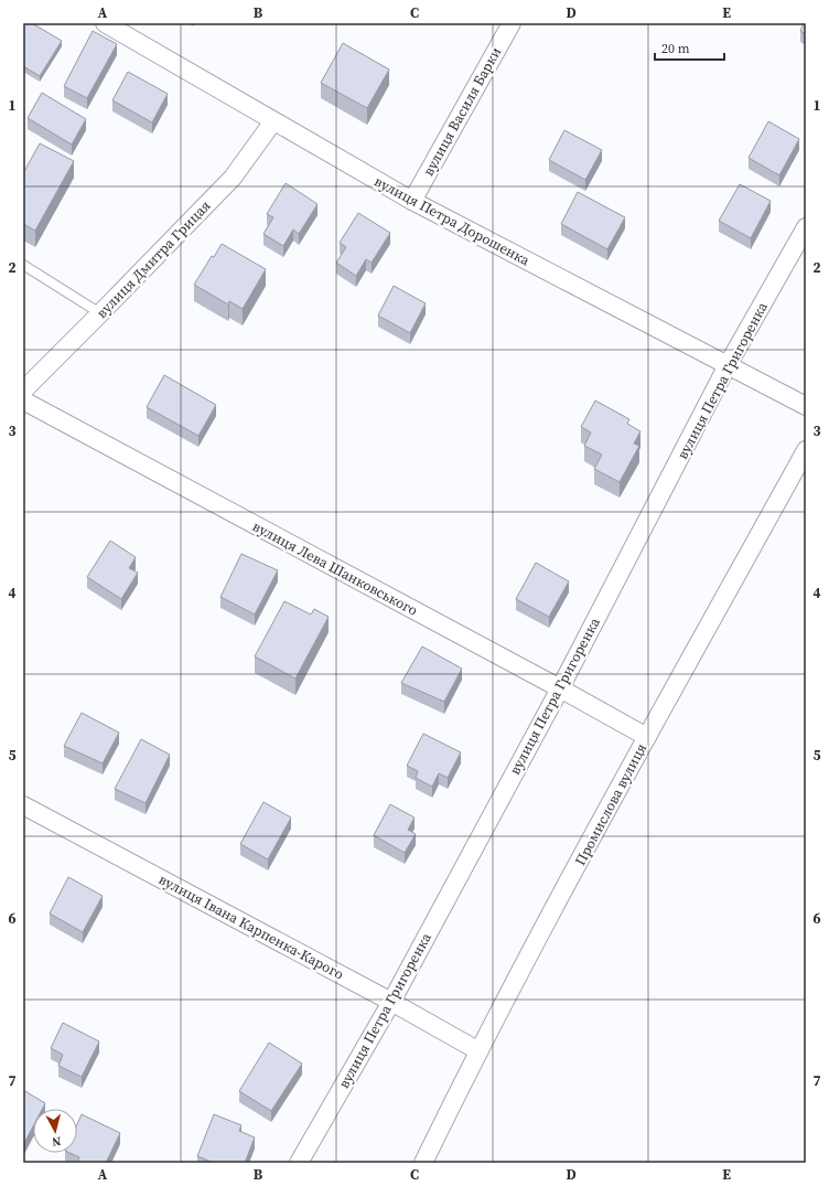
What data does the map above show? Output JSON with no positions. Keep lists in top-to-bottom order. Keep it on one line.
{"streets":{"street":["вулиця Василя Барки","вулиця Петра Дорошенка","вулиця Дмитра Грицая","вулиця Петра Григоренка","вулиця Лева Шанковського","Промислова вулиця","вулиця Івана Карпенка-Карого"]},"crossings":[["вулиця Василя Барки","вулиця Петра Дорошенка"],["вулиця Петра Дорошенка","вулиця Дмитра Грицая"],["вулиця Петра Дорошенка","вулиця Петра Григоренка"],["вулиця Петра Григоренка","вулиця Лева Шанковського"],["вулиця Петра Григоренка","вулиця Івана Карпенка-Карого"],["вулиця Лева Шанковського","Промислова вулиця"],["Промислова вулиця","вулиця Івана Карпенка-Карого"]],"scale_bar":"20 m","north":"bottom","grid":{"columns":["A","B","C","D","E"],"rows":["1","2","3","4","5","6","7"]}}
